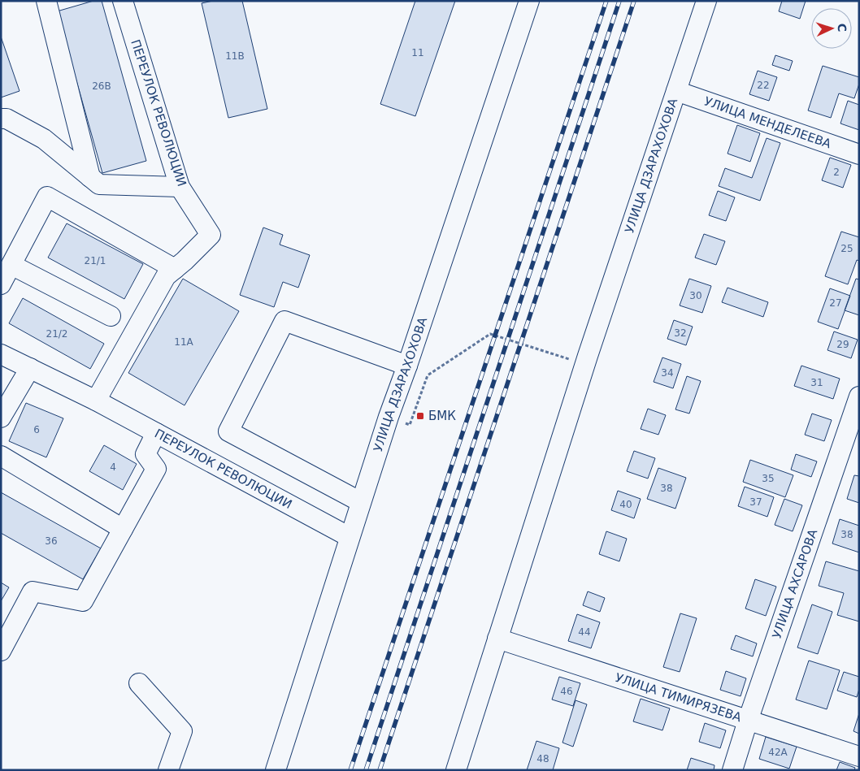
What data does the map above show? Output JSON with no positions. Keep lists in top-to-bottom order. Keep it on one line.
{"streets":{"street":["ПЕРЕУЛОК РЕВОЛЮЦИИ","УЛИЦА МЕНДЕЛЕЕВА","УЛИЦА ДЗАРАХОХОВА","УЛИЦА АХСАРОВА","УЛИЦА ТИМИРЯЗЕВА"]},"crossings":[["ПЕРЕУЛОК РЕВОЛЮЦИИ","УЛИЦА ДЗАРАХОХОВА"],["УЛИЦА МЕНДЕЛЕЕВА","УЛИЦА ДЗАРАХОХОВА"],["УЛИЦА ДЗАРАХОХОВА","УЛИЦА ТИМИРЯЗЕВА"],["УЛИЦА АХСАРОВА","УЛИЦА ТИМИРЯЗЕВА"]],"places":{"transit":["БМК"]},"house_numbers":["11","11В","22","26В","2","25","21/1","30","27","32","21/2","11А","29","34","31","6","4","35","38","37","40","38","36","44","46","42А","48"],"north":"right"}
